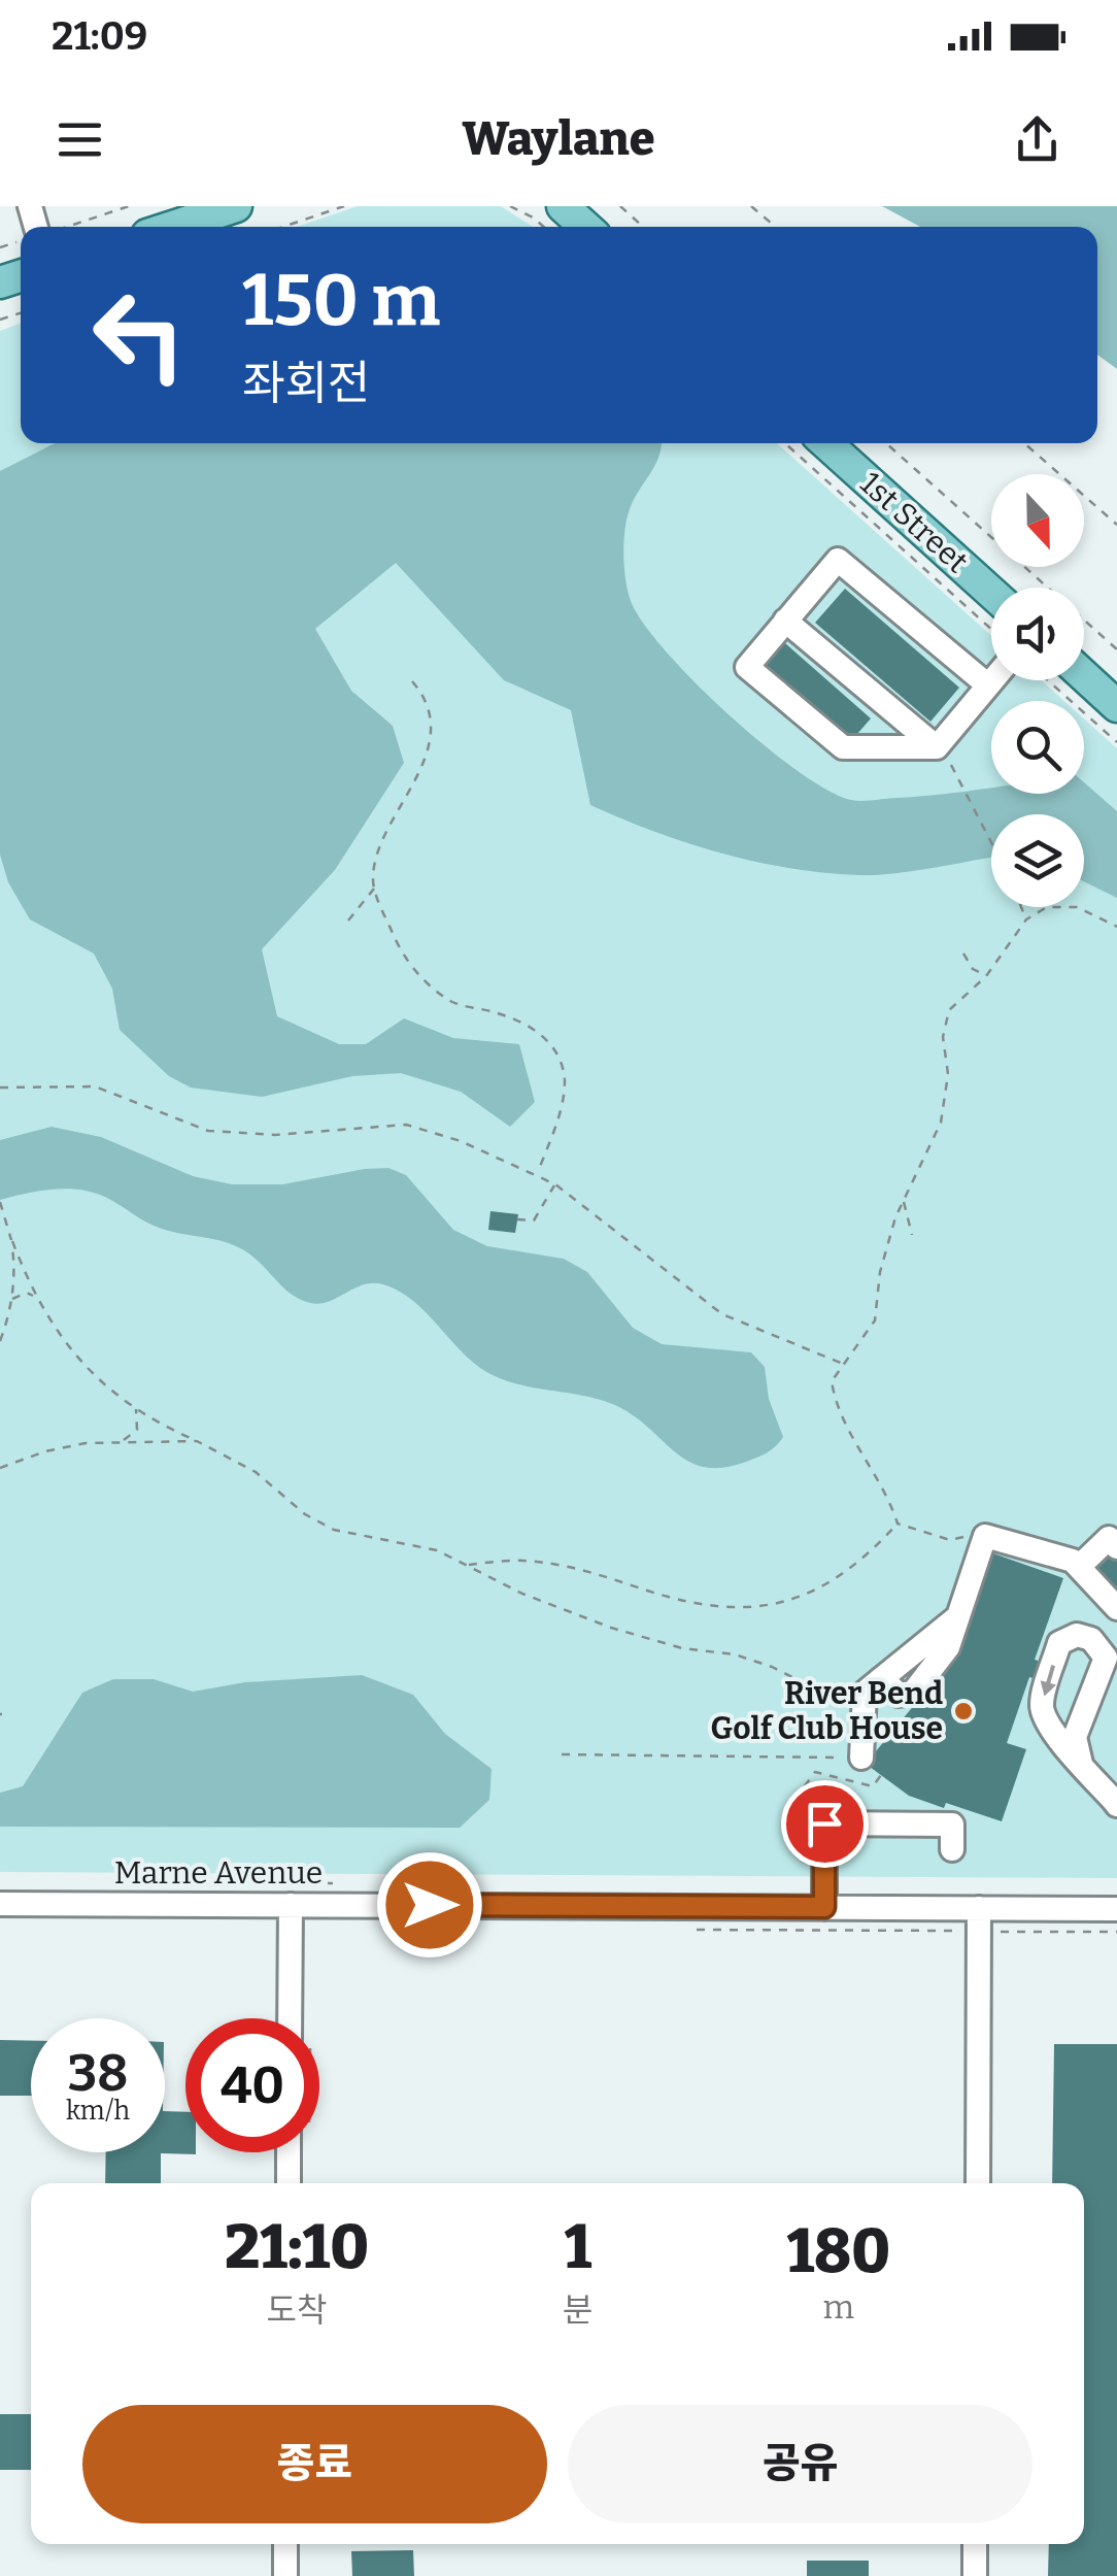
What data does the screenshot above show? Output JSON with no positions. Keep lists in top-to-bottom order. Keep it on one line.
{"streets":{"main road":["1st Street"],"street":["Marne Avenue"]},"places":["River Bend Golf Club House"],"north":"bottom","page":{"status":"21:09","header":"Waylane","turn":["150 m","좌회전"],"speed":"38 km/h","limit":"40","eta":["21:10","도착","1","분","180","m"],"buttons":["종료","공유"]}}
